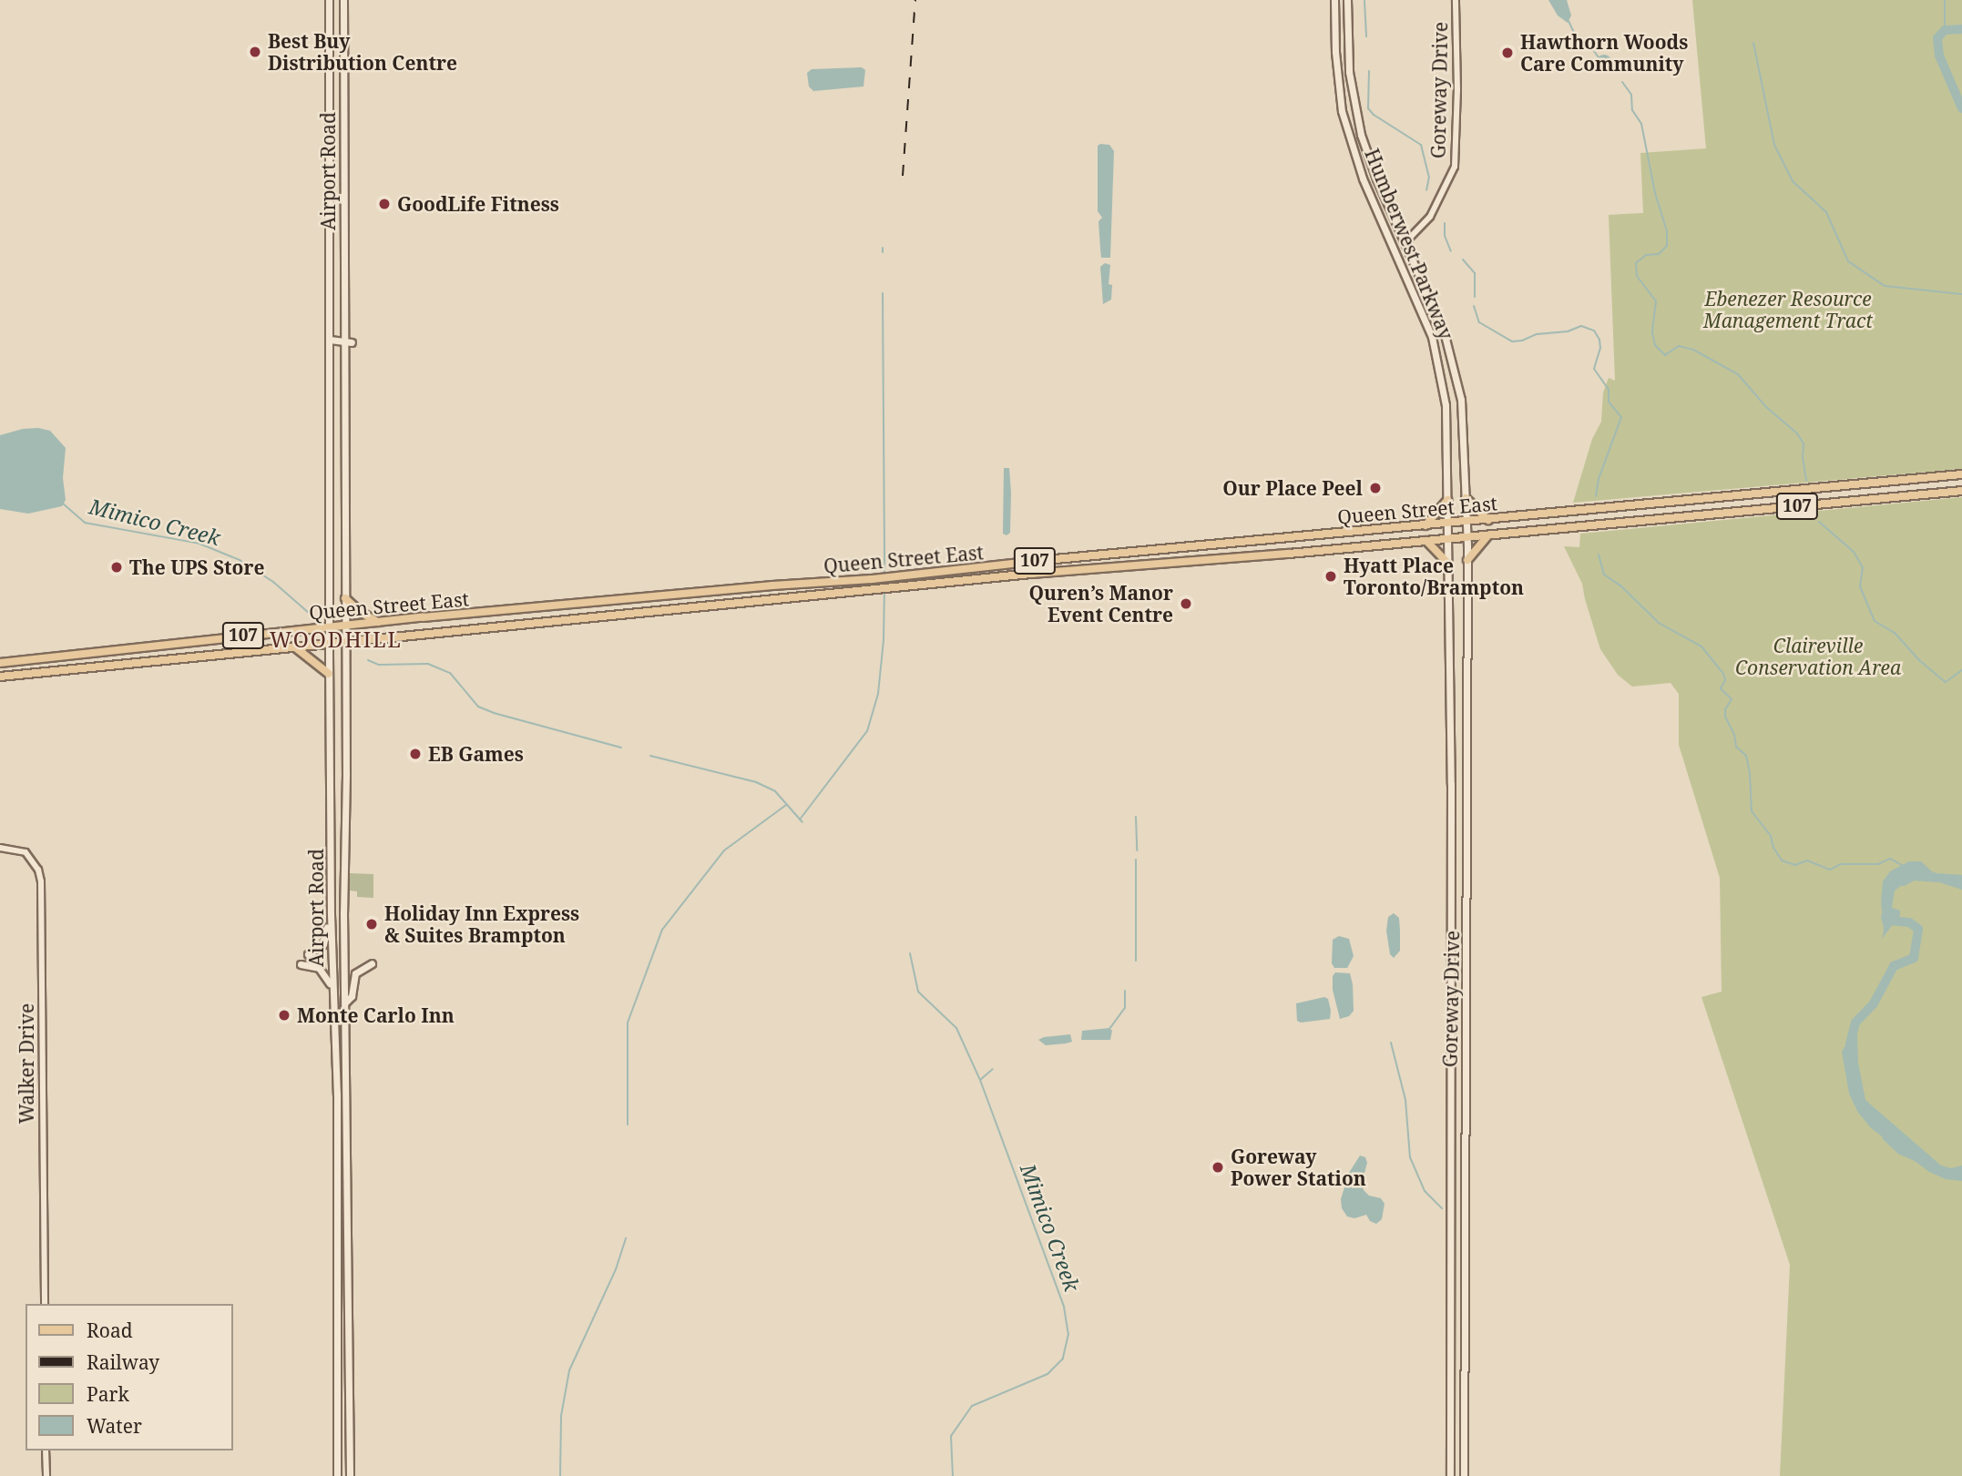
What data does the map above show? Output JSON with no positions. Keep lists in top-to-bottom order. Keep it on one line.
{"streets":{"main road":["Goreway Drive","Airport Road","Humberwest Parkway","107","Queen Street East"],"street":["Walker Drive"]},"crossings":[["Goreway Drive","Humberwest Parkway"],["Goreway Drive","Queen Street East"],["Airport Road","Queen Street East"],["Humberwest Parkway","Queen Street East"]],"districts":["WOODHILL"],"water":["Mimico Creek"],"parks":["Ebenezer Resource Management Tract","Claireville Conservation Area"],"places":["Best Buy Distribution Centre","Hawthorn Woods Care Community","GoodLife Fitness","Our Place Peel","The UPS Store","Hyatt Place Toronto/Brampton","Quren’s Manor Event Centre","EB Games","Holiday Inn Express & Suites Brampton","Monte Carlo Inn","Goreway Power Station"],"legend":["Road","Railway","Park","Water"]}
